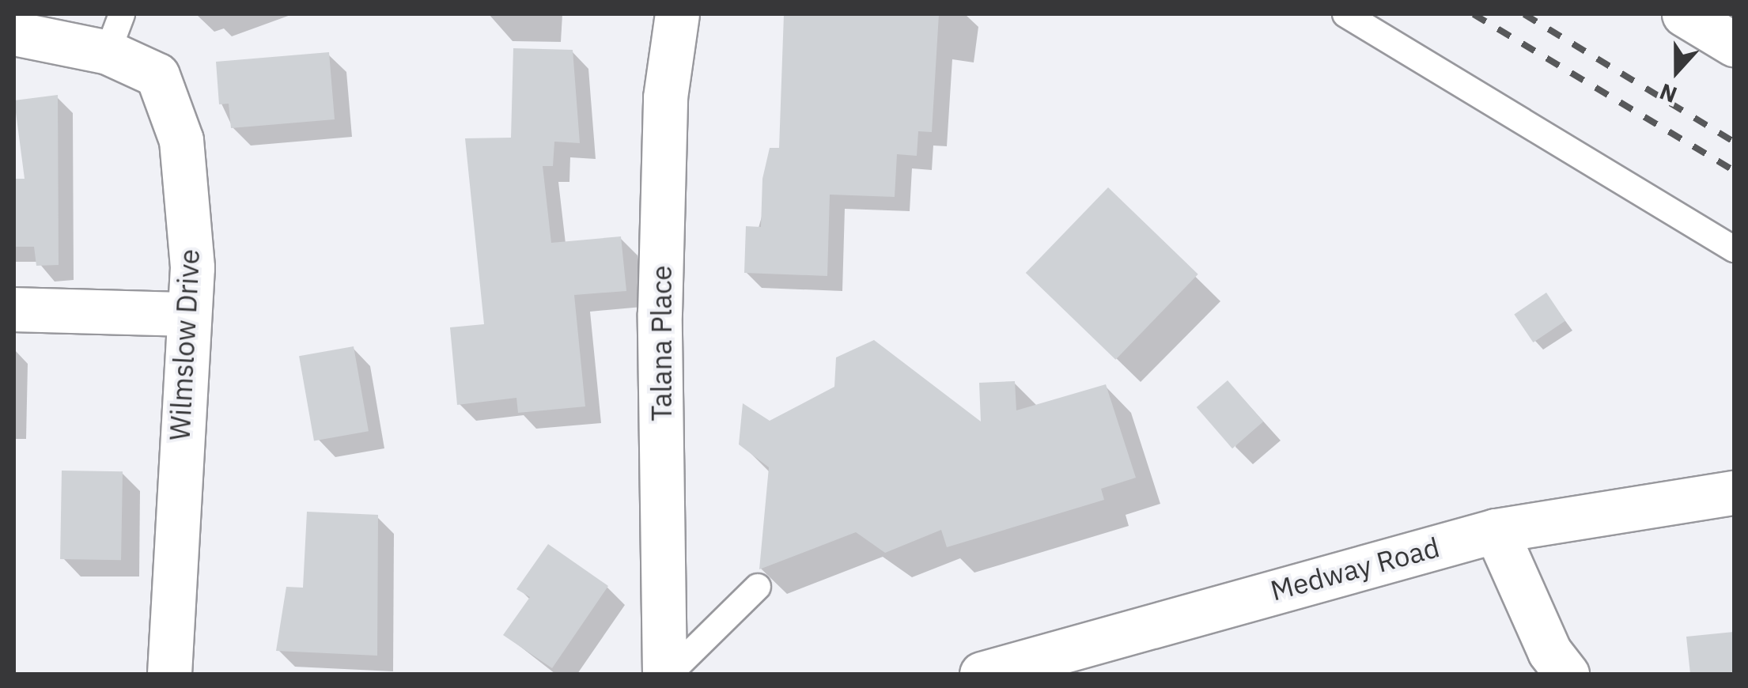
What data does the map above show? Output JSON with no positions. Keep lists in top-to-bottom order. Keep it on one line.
{"streets":{"street":["Talana Place","Wilmslow Drive","Medway Road"]},"north":"bottom"}
